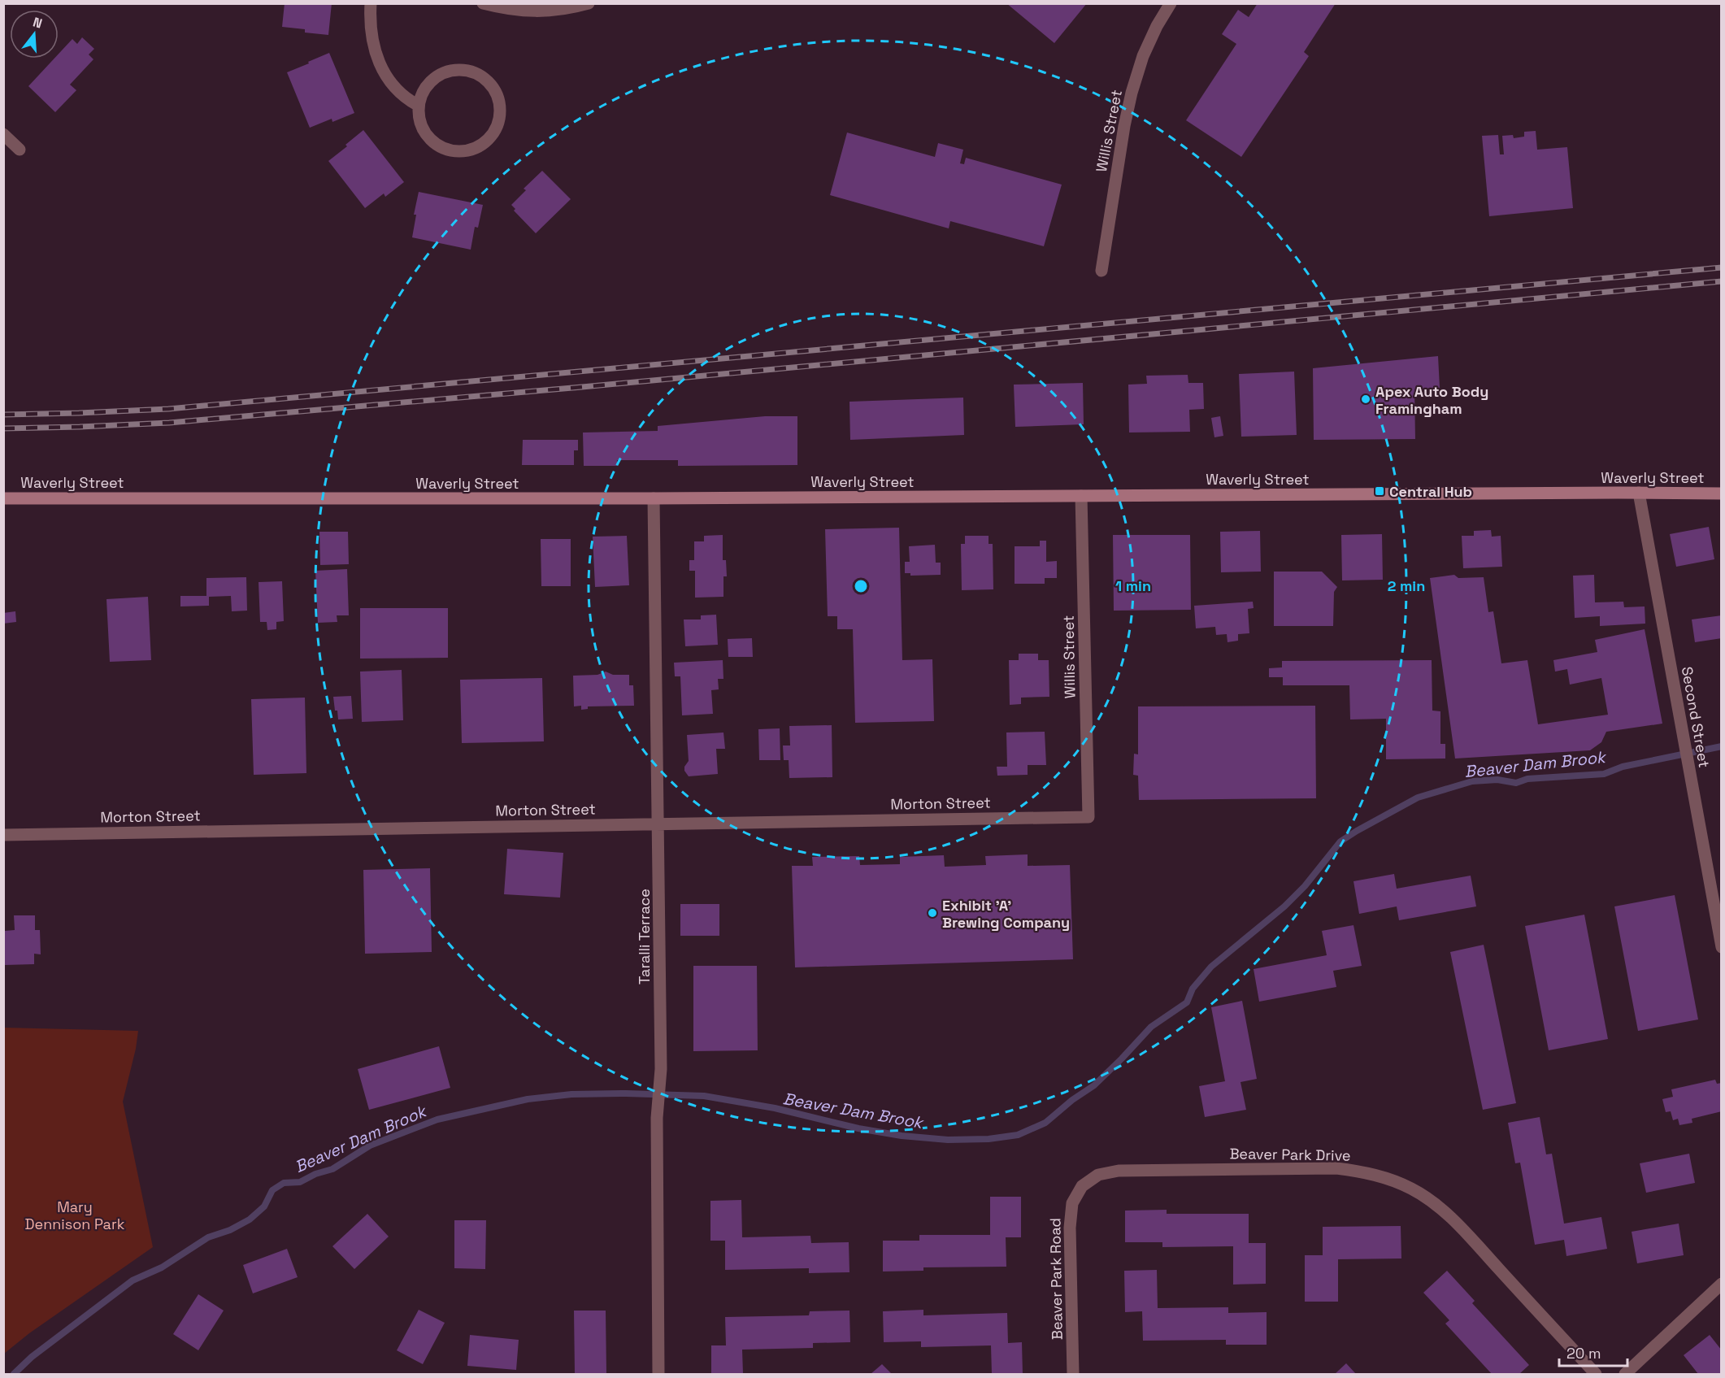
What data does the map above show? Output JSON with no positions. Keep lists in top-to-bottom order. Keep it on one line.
{"streets":{"main road":["Waverly Street"],"street":["Willis Street","Second Street","Morton Street","Taralli Terrace","Beaver Park Drive","Beaver Park Road"]},"crossings":[["Willis Street","Waverly Street"],["Willis Street","Morton Street"],["Waverly Street","Second Street"],["Waverly Street","Taralli Terrace"],["Morton Street","Taralli Terrace"],["Beaver Park Drive","Beaver Park Road"]],"water":["Beaver Dam Brook"],"parks":["Mary Dennison Park"],"places":{"other":["Apex Auto Body Framingham","Exhibit 'A' Brewing Company"],"transit":["Central Hub"]},"scale_bar":"20 m","north":"top","rings":["1 min","2 min"]}
